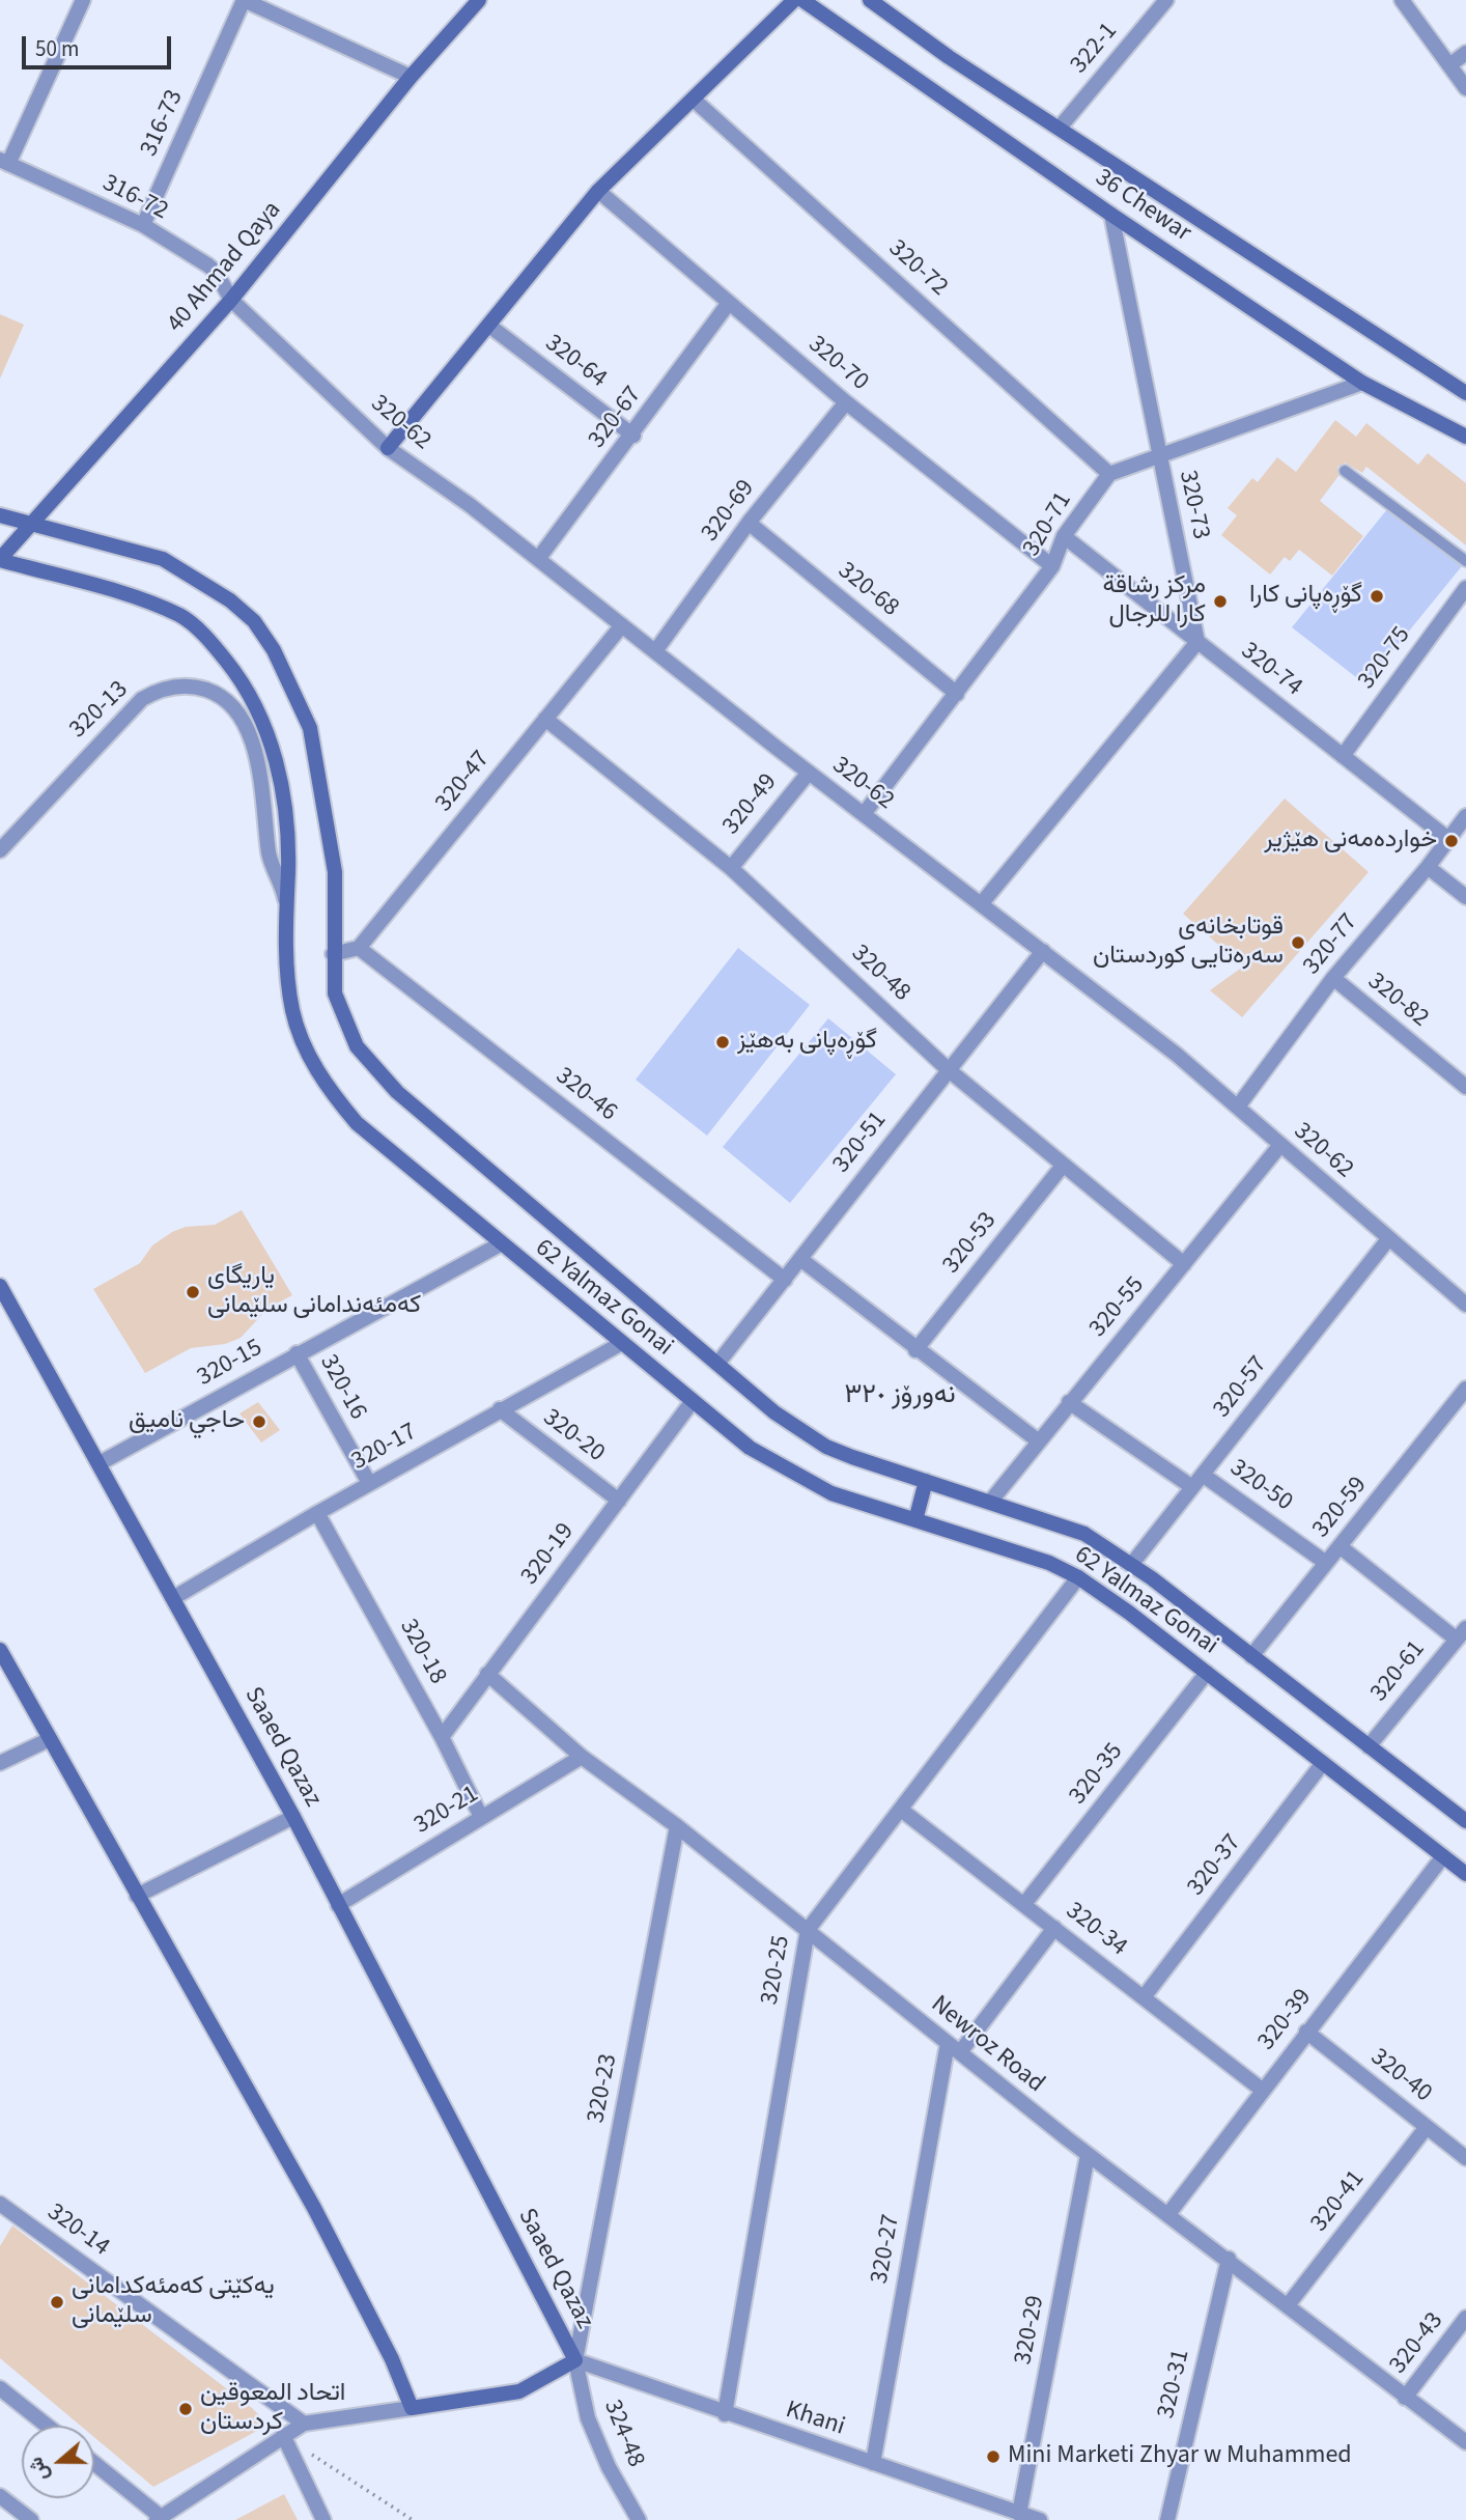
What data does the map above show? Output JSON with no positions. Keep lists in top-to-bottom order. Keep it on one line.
{"streets":{"street":["322-1","316-73","316-72","36 Chewar","40 Ahmad Qaya","320-72","320-64","320-70","320-67","320-62","320-73","320-69","320-71","320-68","320-75","320-74","320-13","320-47","320-49","320-77","320-48","320-82","320-46","320-51","320-53","62 Yalmaz Gonai","320-55","320-15","320-16","320-57","320-20","320-17","320-50","320-59","320-19","320-18","320-61","Saaed Qazaz","320-35","320-21","320-37","320-34","320-25","320-39","Newroz Road","320-40","320-23","320-41","320-14","320-27","320-29","320-43","320-31","Khani","324-48"]},"crossings":[["316-73","316-72"],["316-72","40 Ahmad Qaya"],["316-72","320-62"],["36 Chewar","320-73"],["40 Ahmad Qaya","320-62"],["40 Ahmad Qaya","62 Yalmaz Gonai"],["320-72","320-71"],["320-64","320-67"],["320-70","320-67"],["320-70","320-69"],["320-70","320-71"],["320-67","320-62"],["320-62","320-69"],["320-62","320-71"],["320-62","320-47"],["320-62","320-49"],["320-62","320-77"],["320-62","320-51"],["320-62","320-55"],["320-62","320-57"],["320-73","320-74"],["320-69","320-68"],["320-71","320-68"],["320-71","320-74"],["320-75","320-74"],["320-74","320-77"],["320-13","62 Yalmaz Gonai"],["320-47","320-48"],["320-47","320-46"],["320-49","320-48"],["320-77","320-82"],["320-48","320-51"],["320-48","320-53"],["320-48","320-55"],["320-46","320-51"],["320-51","62 Yalmaz Gonai"],["62 Yalmaz Gonai","320-55"],["62 Yalmaz Gonai","320-15"],["62 Yalmaz Gonai","320-57"],["62 Yalmaz Gonai","320-17"],["62 Yalmaz Gonai","320-59"],["62 Yalmaz Gonai","320-19"],["62 Yalmaz Gonai","320-61"],["62 Yalmaz Gonai","320-35"],["62 Yalmaz Gonai","320-37"],["62 Yalmaz Gonai","320-25"],["62 Yalmaz Gonai","320-39"],["320-55","320-50"],["320-15","320-16"],["320-15","Saaed Qazaz"],["320-16","320-17"],["320-57","320-50"],["320-20","320-17"],["320-20","320-19"],["320-17","320-18"],["320-17","Saaed Qazaz"],["320-50","320-59"],["320-19","320-18"],["320-19","Newroz Road"],["320-18","320-21"],["Saaed Qazaz","320-21"],["Saaed Qazaz","320-23"],["Saaed Qazaz","Khani"],["Saaed Qazaz","324-48"],["320-35","320-34"],["320-21","Newroz Road"],["320-37","320-34"],["320-34","320-25"],["320-34","320-39"],["320-25","Newroz Road"],["320-25","Khani"],["320-39","Newroz Road"],["320-39","320-40"],["Newroz Road","320-23"],["Newroz Road","320-41"],["Newroz Road","320-27"],["Newroz Road","320-29"],["Newroz Road","320-43"],["Newroz Road","320-31"],["320-40","320-41"],["320-23","Khani"],["320-23","324-48"],["320-27","Khani"],["320-29","Khani"],["Khani","324-48"]],"districts":["نەورۆز ٣٢٠"],"places":["گۆڕەپانی کارا","مركز رشاقة كارا للرجال","خواردەمەنی هێژیر","قوتابخانەی سەرەتایی کوردستان","گۆڕەپانی بەهێز","یاریگای کەمئەندامانی سلێمانی","حاجي ناميق","یەکێتی کەمئەکدامانی سلێمانی","اتحاد المعوقین کردستان","Mini Marketi Zhyar w Muhammed"],"scale_bar":"50 m","north":"left"}
